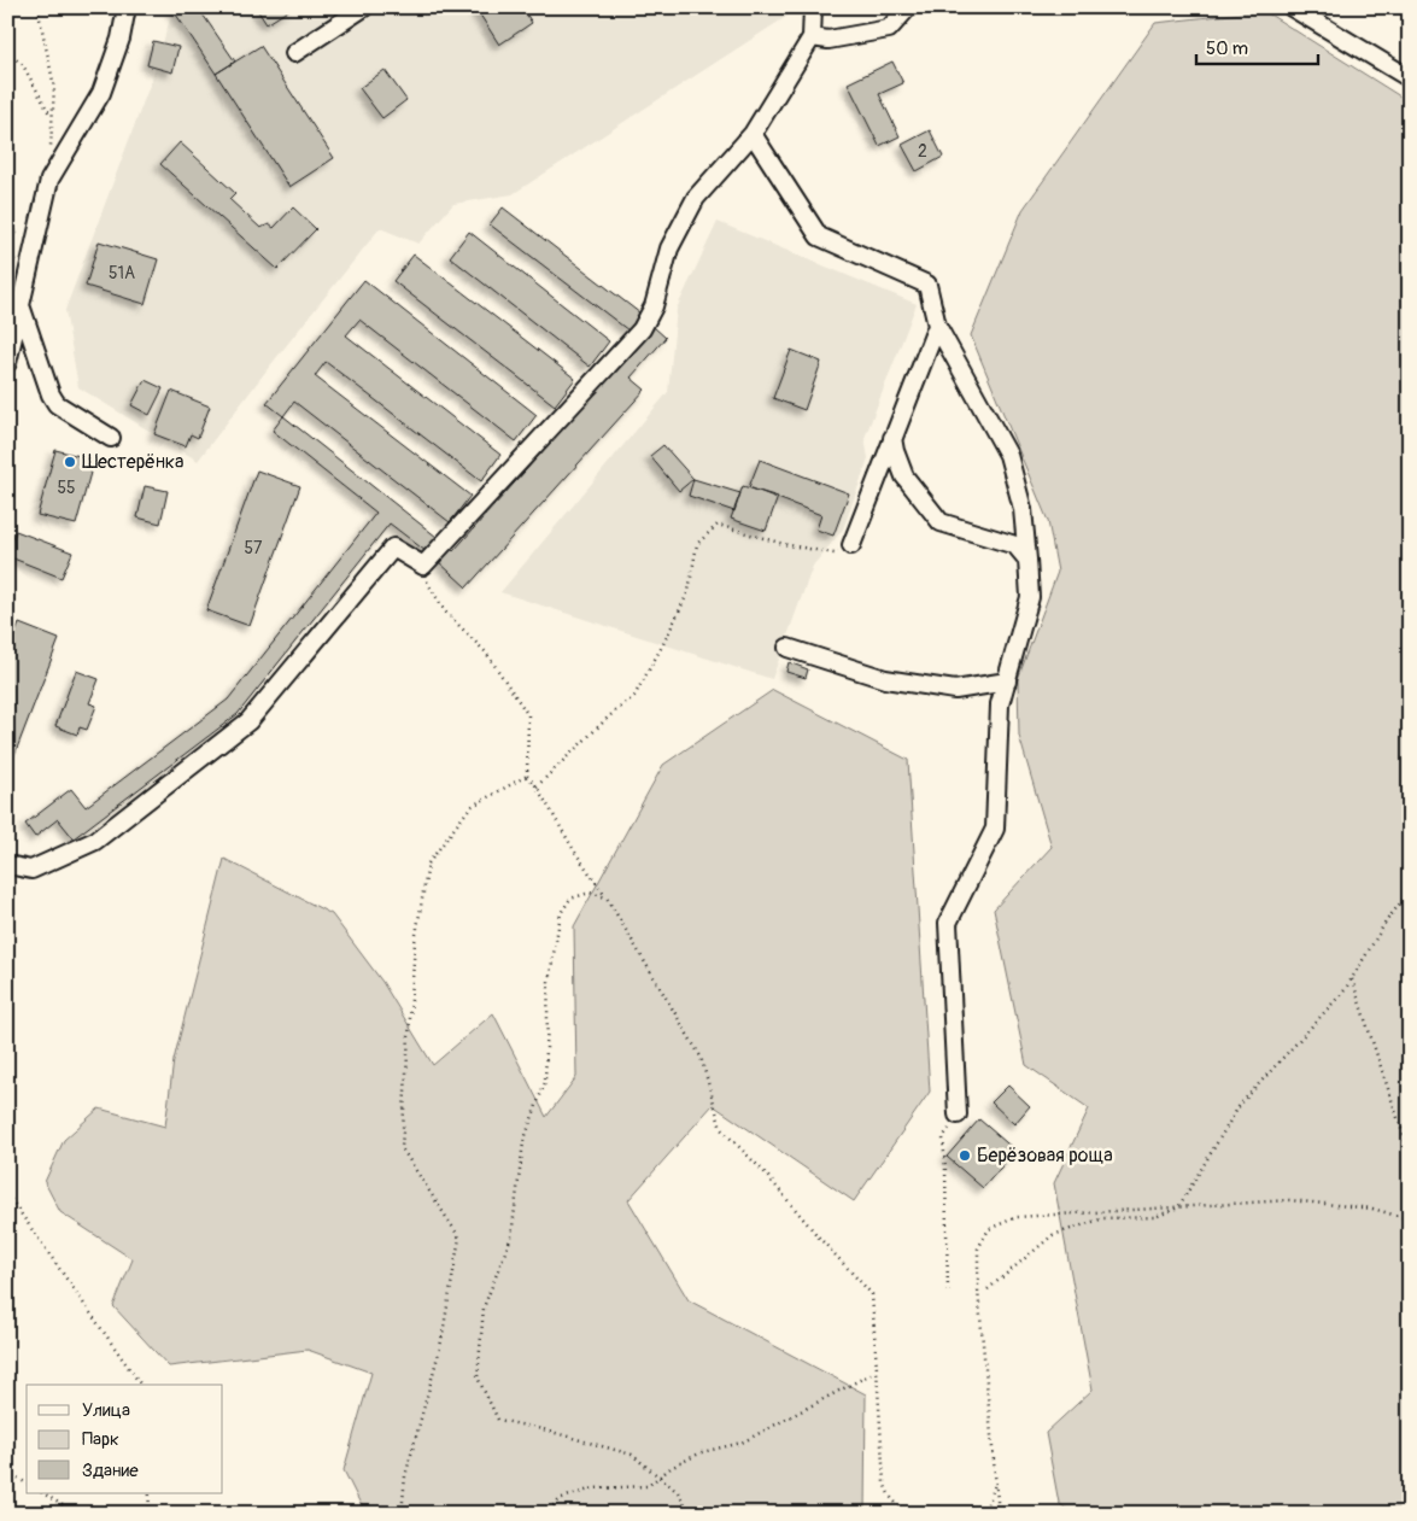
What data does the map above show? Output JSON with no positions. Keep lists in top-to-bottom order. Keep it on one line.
{"places":["Шестерёнка","Берёзовая роща"],"house_numbers":["2","51А","55","57"],"legend":["Улица","Парк","Здание"],"scale_bar":"50 m"}
